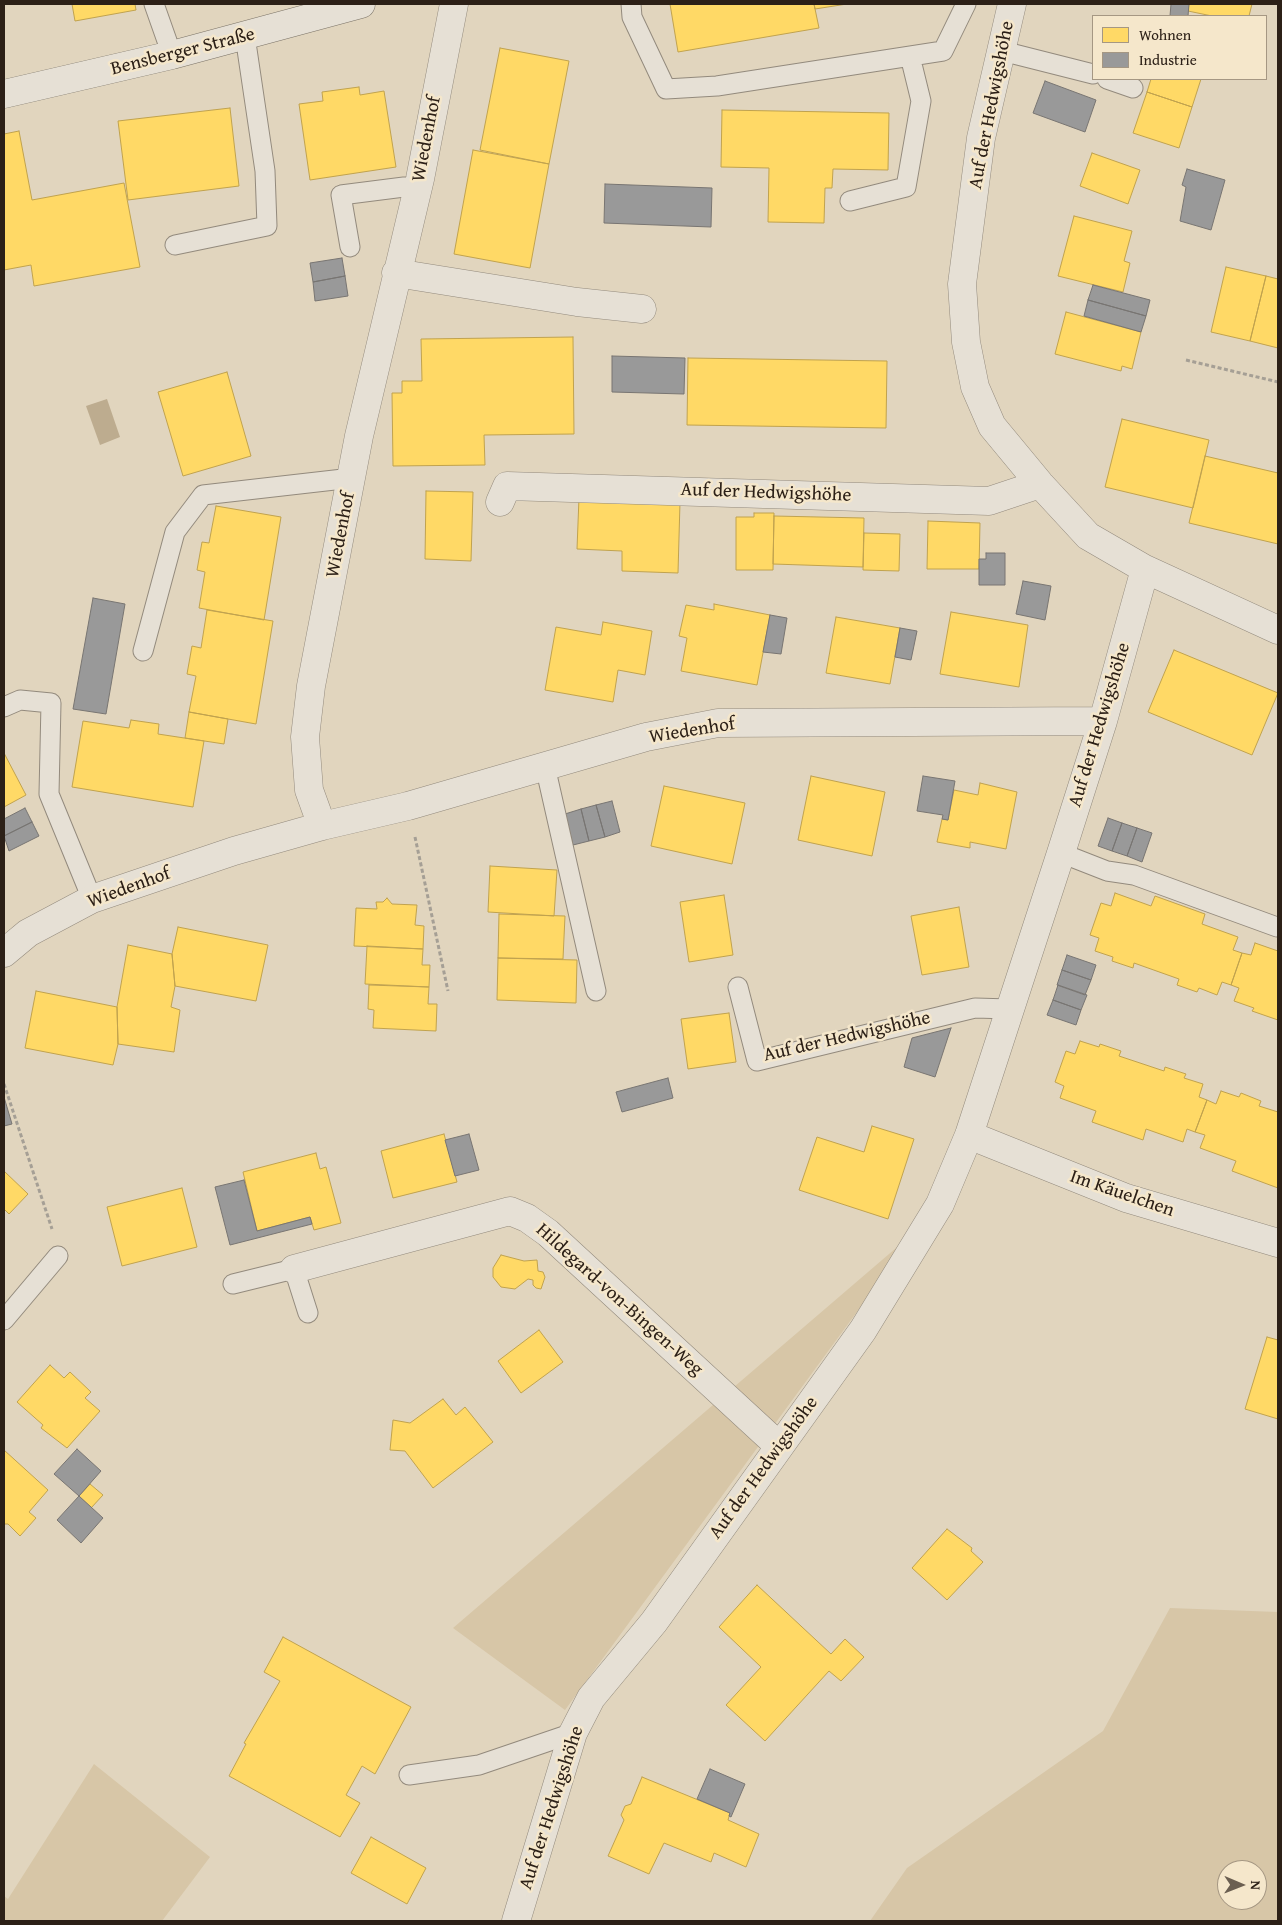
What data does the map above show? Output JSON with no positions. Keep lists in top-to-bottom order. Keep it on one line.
{"streets":{"street":["Bensberger Straße","Auf der Hedwigshöhe","Wiedenhof","Im Käuelchen","Hildegard-von-Bingen-Weg"]},"crossings":[["Auf der Hedwigshöhe","Wiedenhof"],["Auf der Hedwigshöhe","Im Käuelchen"],["Auf der Hedwigshöhe","Hildegard-von-Bingen-Weg"]],"legend":["Wohnen","Industrie"],"north":"right"}
